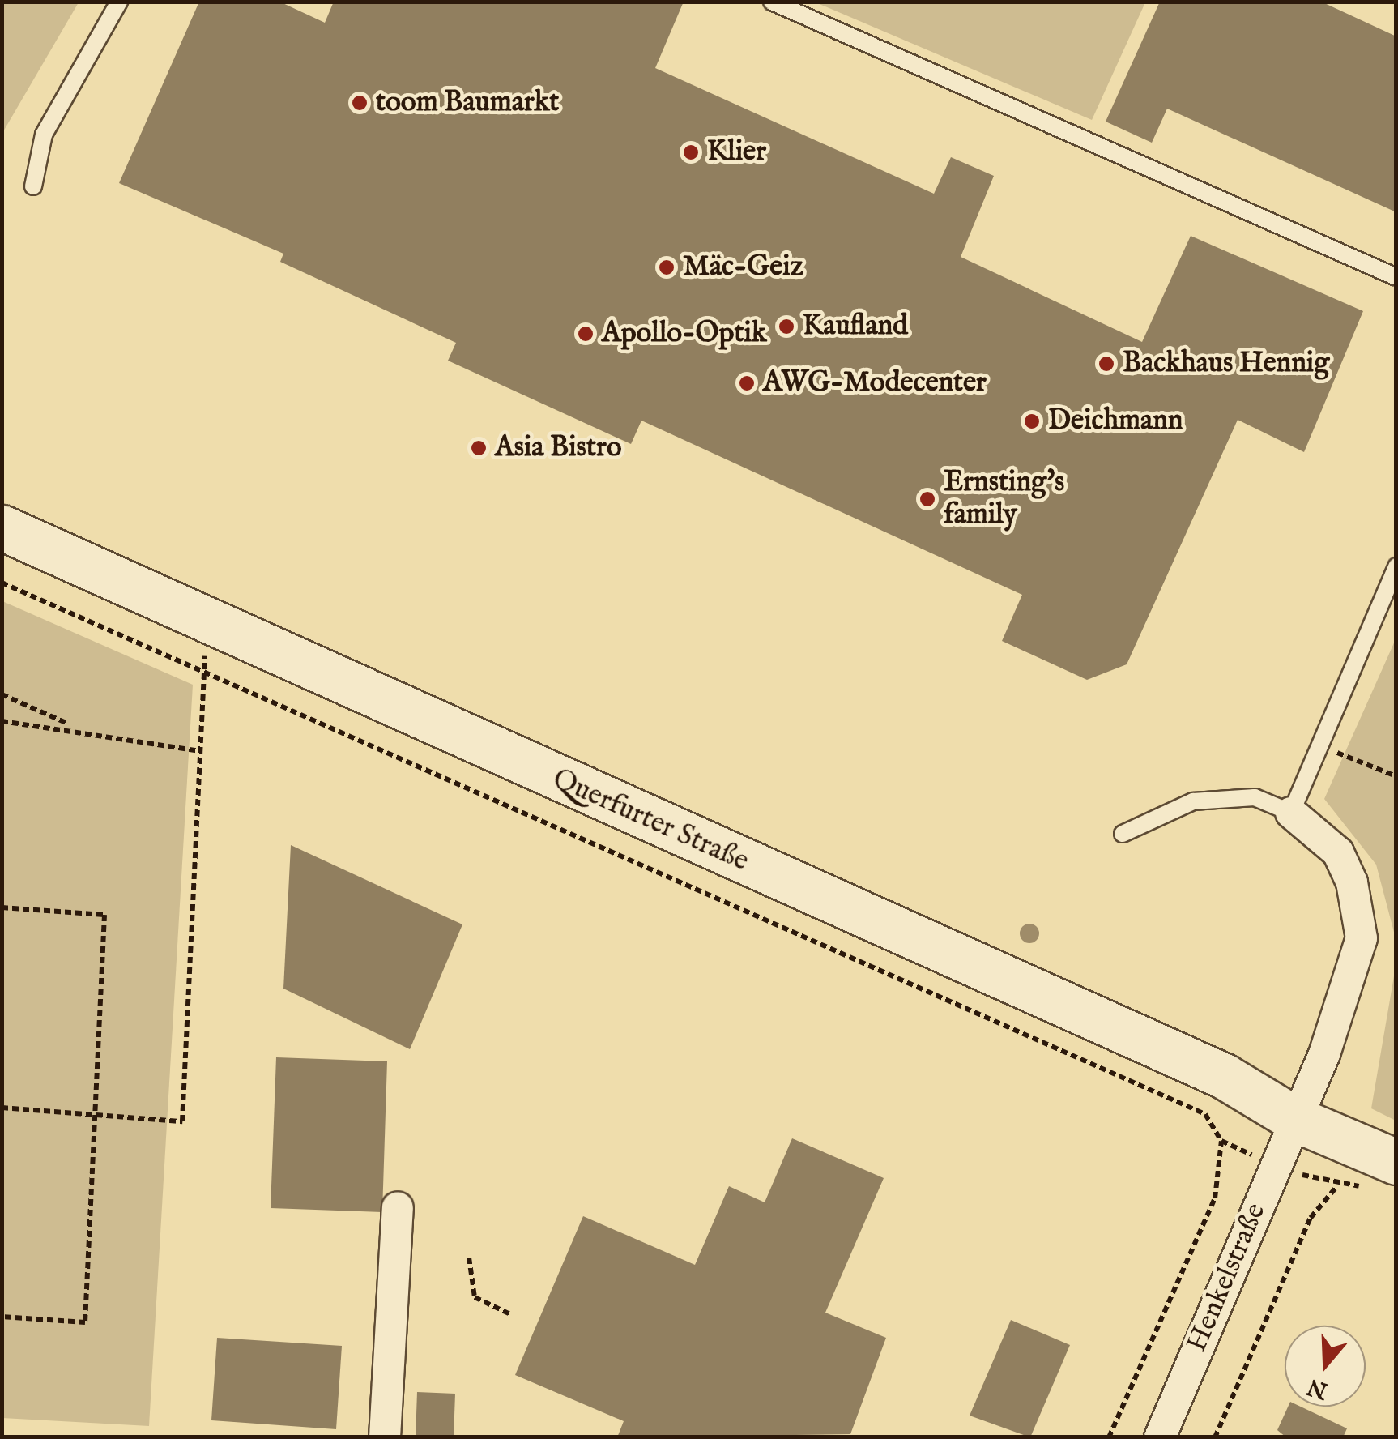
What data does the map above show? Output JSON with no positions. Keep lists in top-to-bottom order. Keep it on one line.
{"streets":{"main road":["Querfurter Straße"],"street":["Henkelstraße"]},"crossings":[["Querfurter Straße","Henkelstraße"]],"places":["toom Baumarkt","Klier","Mäc-Geiz","Kaufland","Apollo-Optik","Backhaus Hennig","AWG-Modecenter","Deichmann","Asia Bistro","Ernsting's family"],"north":"bottom"}
